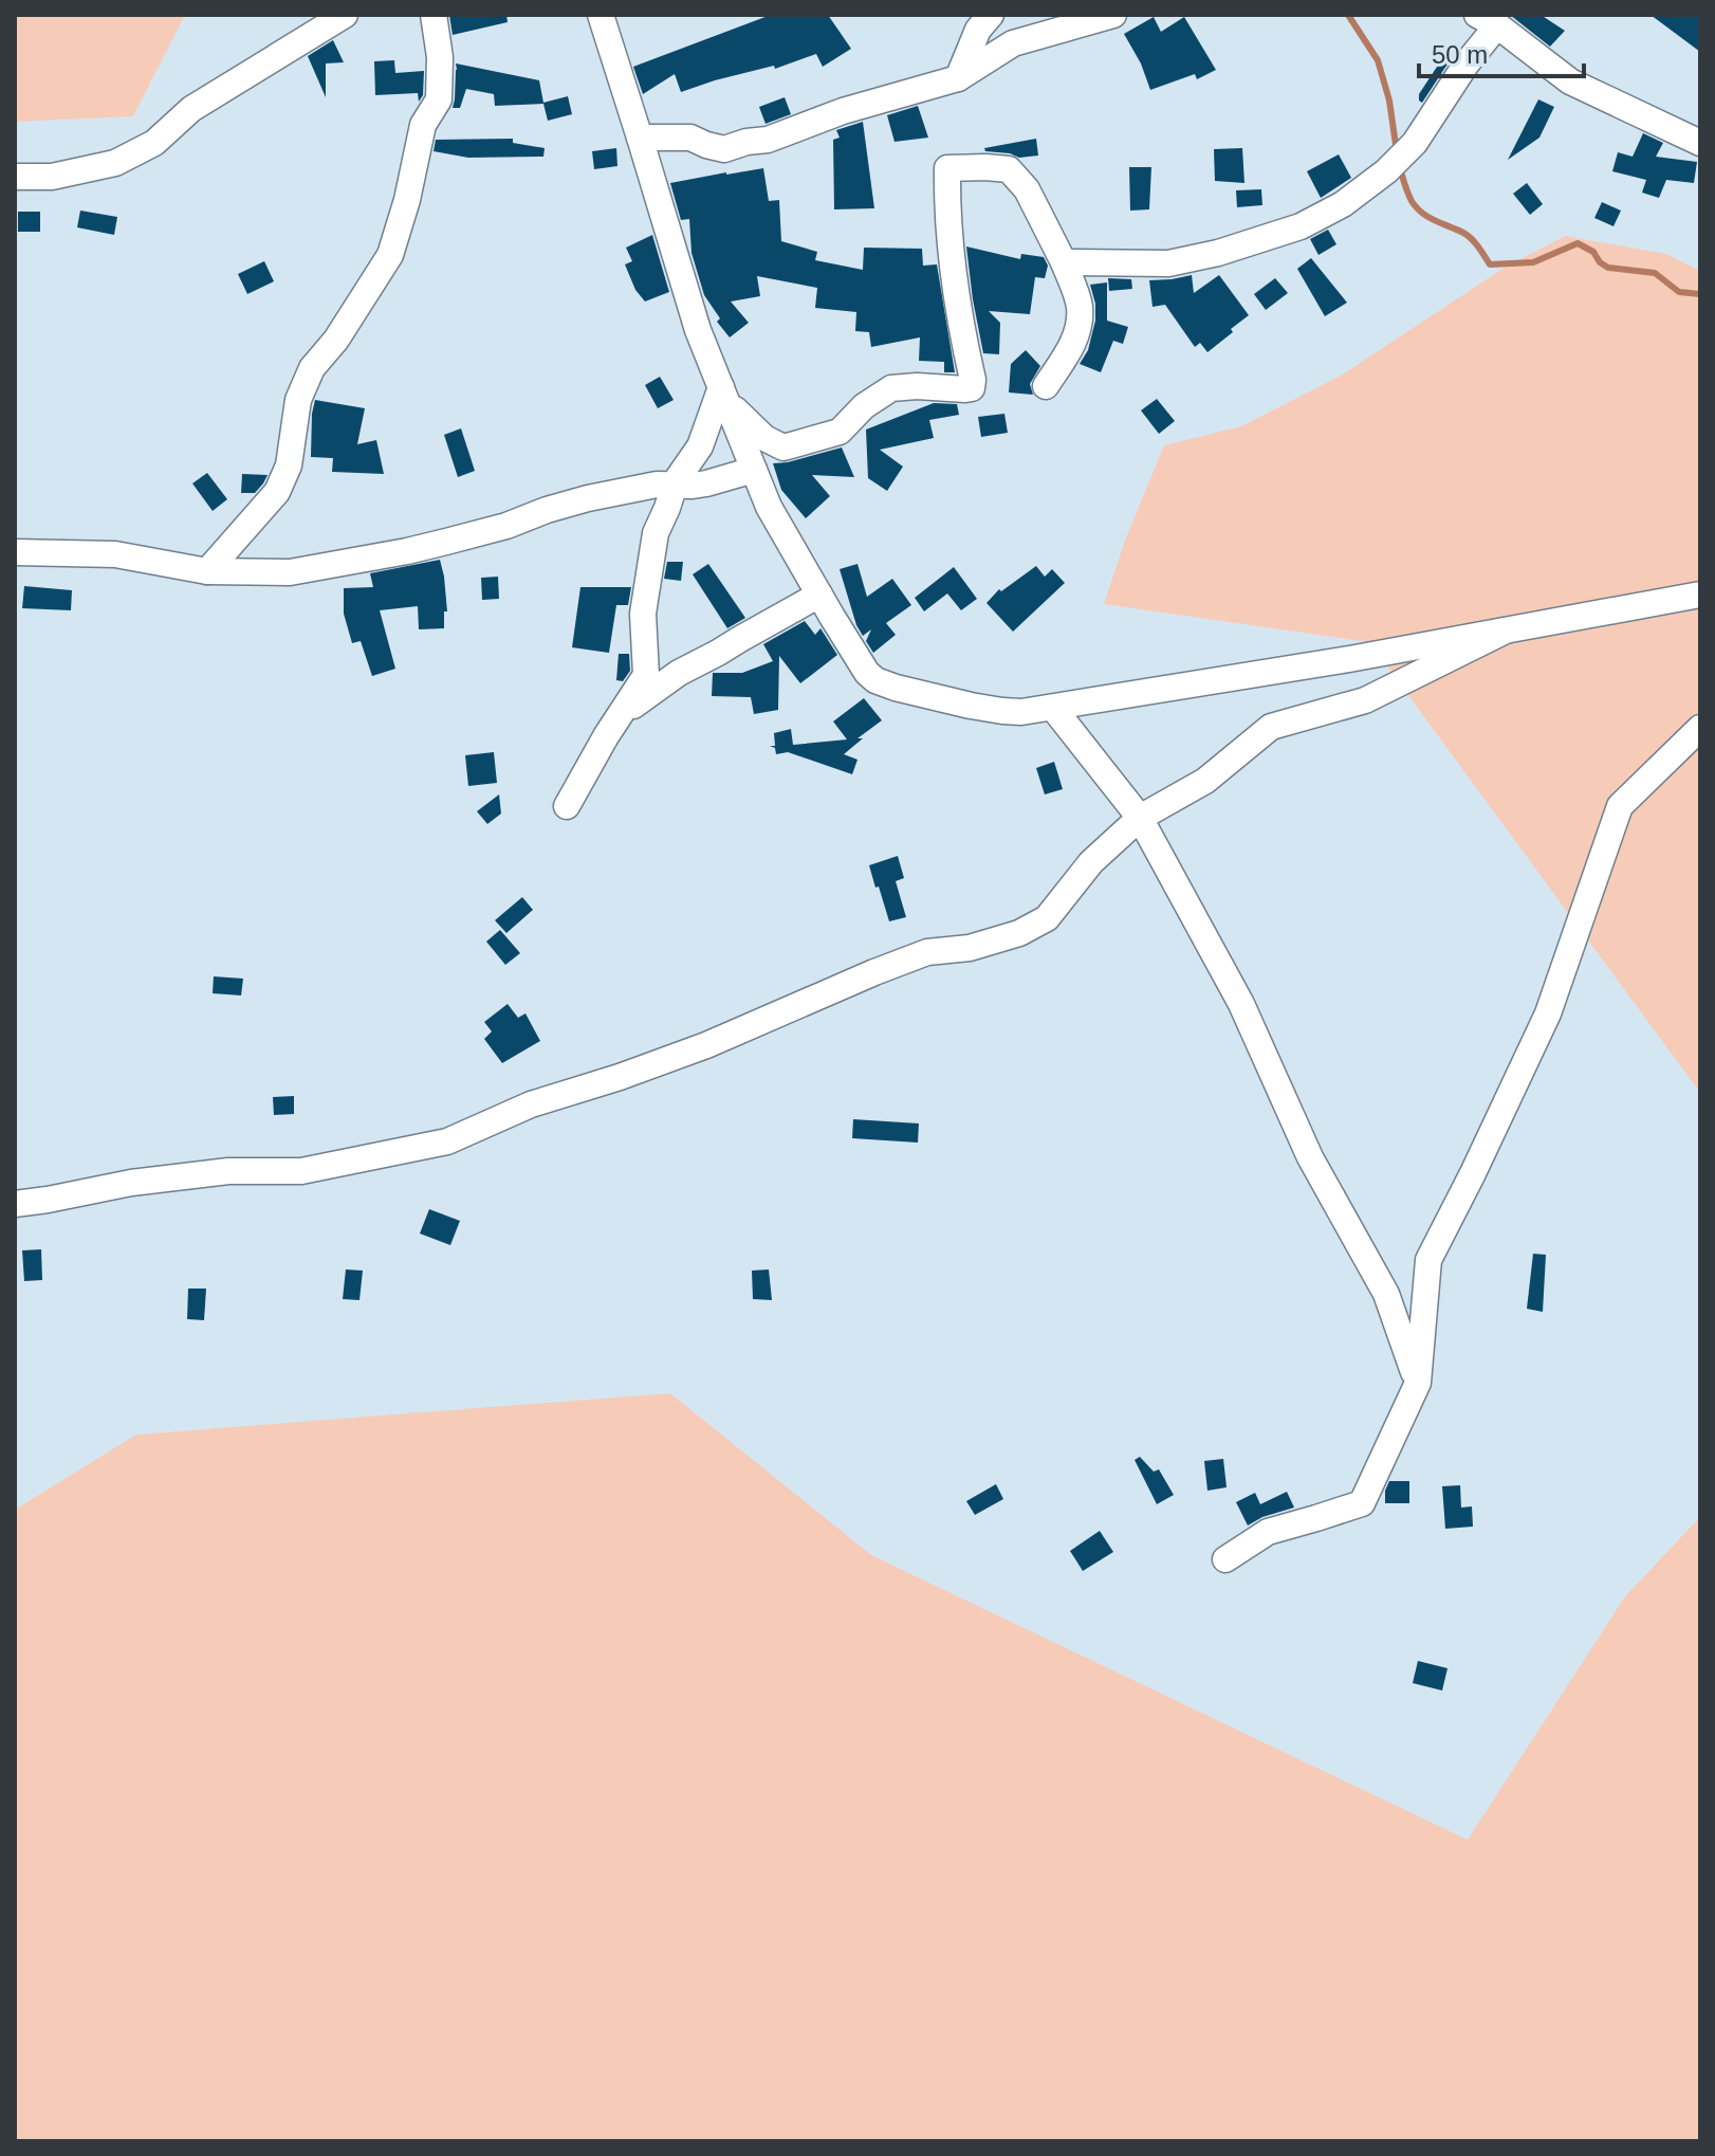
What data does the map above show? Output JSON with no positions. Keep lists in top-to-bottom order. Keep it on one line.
{"scale_bar":"50 m"}
